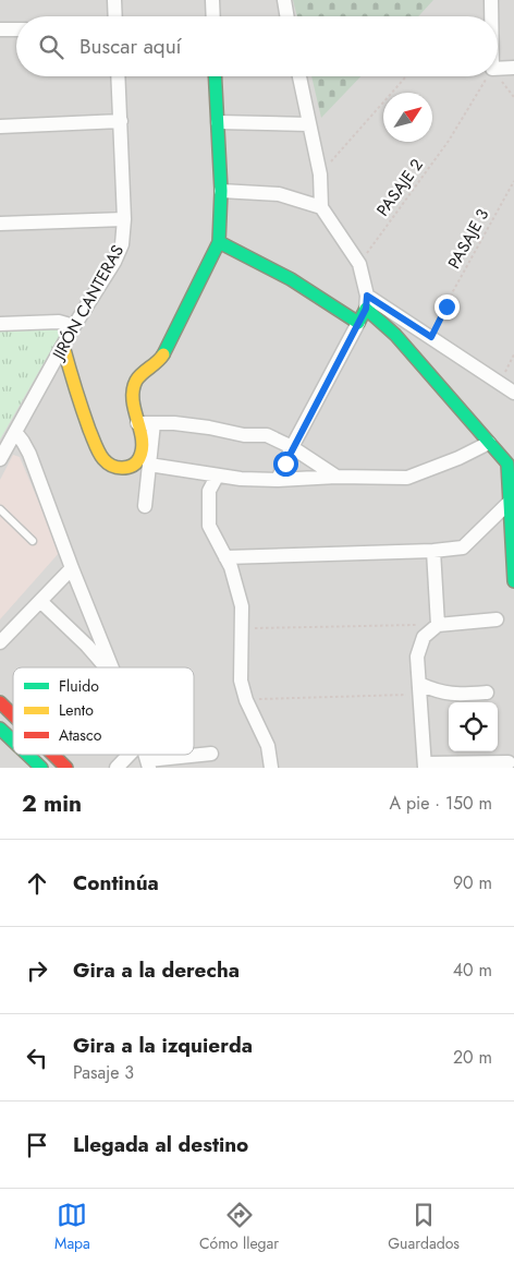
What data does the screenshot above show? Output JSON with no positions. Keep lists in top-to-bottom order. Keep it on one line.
{"streets":{"street":["JIRÓN CANTERAS"],"path":["PASAJE 2","PASAJE 3"]},"legend":["Fluido","Lento","Atasco"],"north":"top right","page":{"search":"Buscar aquí","heading":["2 min","A pie · 150 m"],"list":[["Continúa","90 m"],["Gira a la derecha","40 m"],["Gira a la izquierda","Pasaje 3","20 m"],"Llegada al destino"],"nav":["Mapa","Cómo llegar","Guardados"]}}
